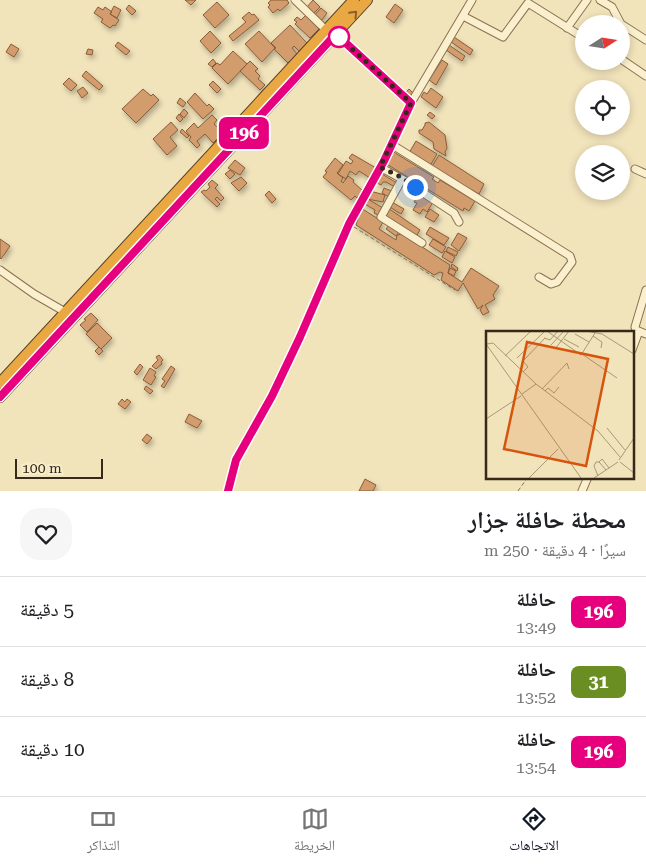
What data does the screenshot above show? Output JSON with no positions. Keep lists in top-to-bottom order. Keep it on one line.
{"lines":["bus line 196"],"scale_bar":"100 m","north":"right","page":{"on_map":"196","scale":"100 m","heading":["محطة حافلة جزار","سيرًا · 4 دقيقة · 250 m"],"list":[{"mark":"196","name":"حافلة","note":"13:49","value":"5 دقيقة"},{"mark":"31","name":"حافلة","note":"13:52","value":"8 دقيقة"},{"mark":"196","name":"حافلة","note":"13:54","value":"10 دقيقة"}],"tabs":["الاتجاهات","الخريطة","التذاكر"]}}
